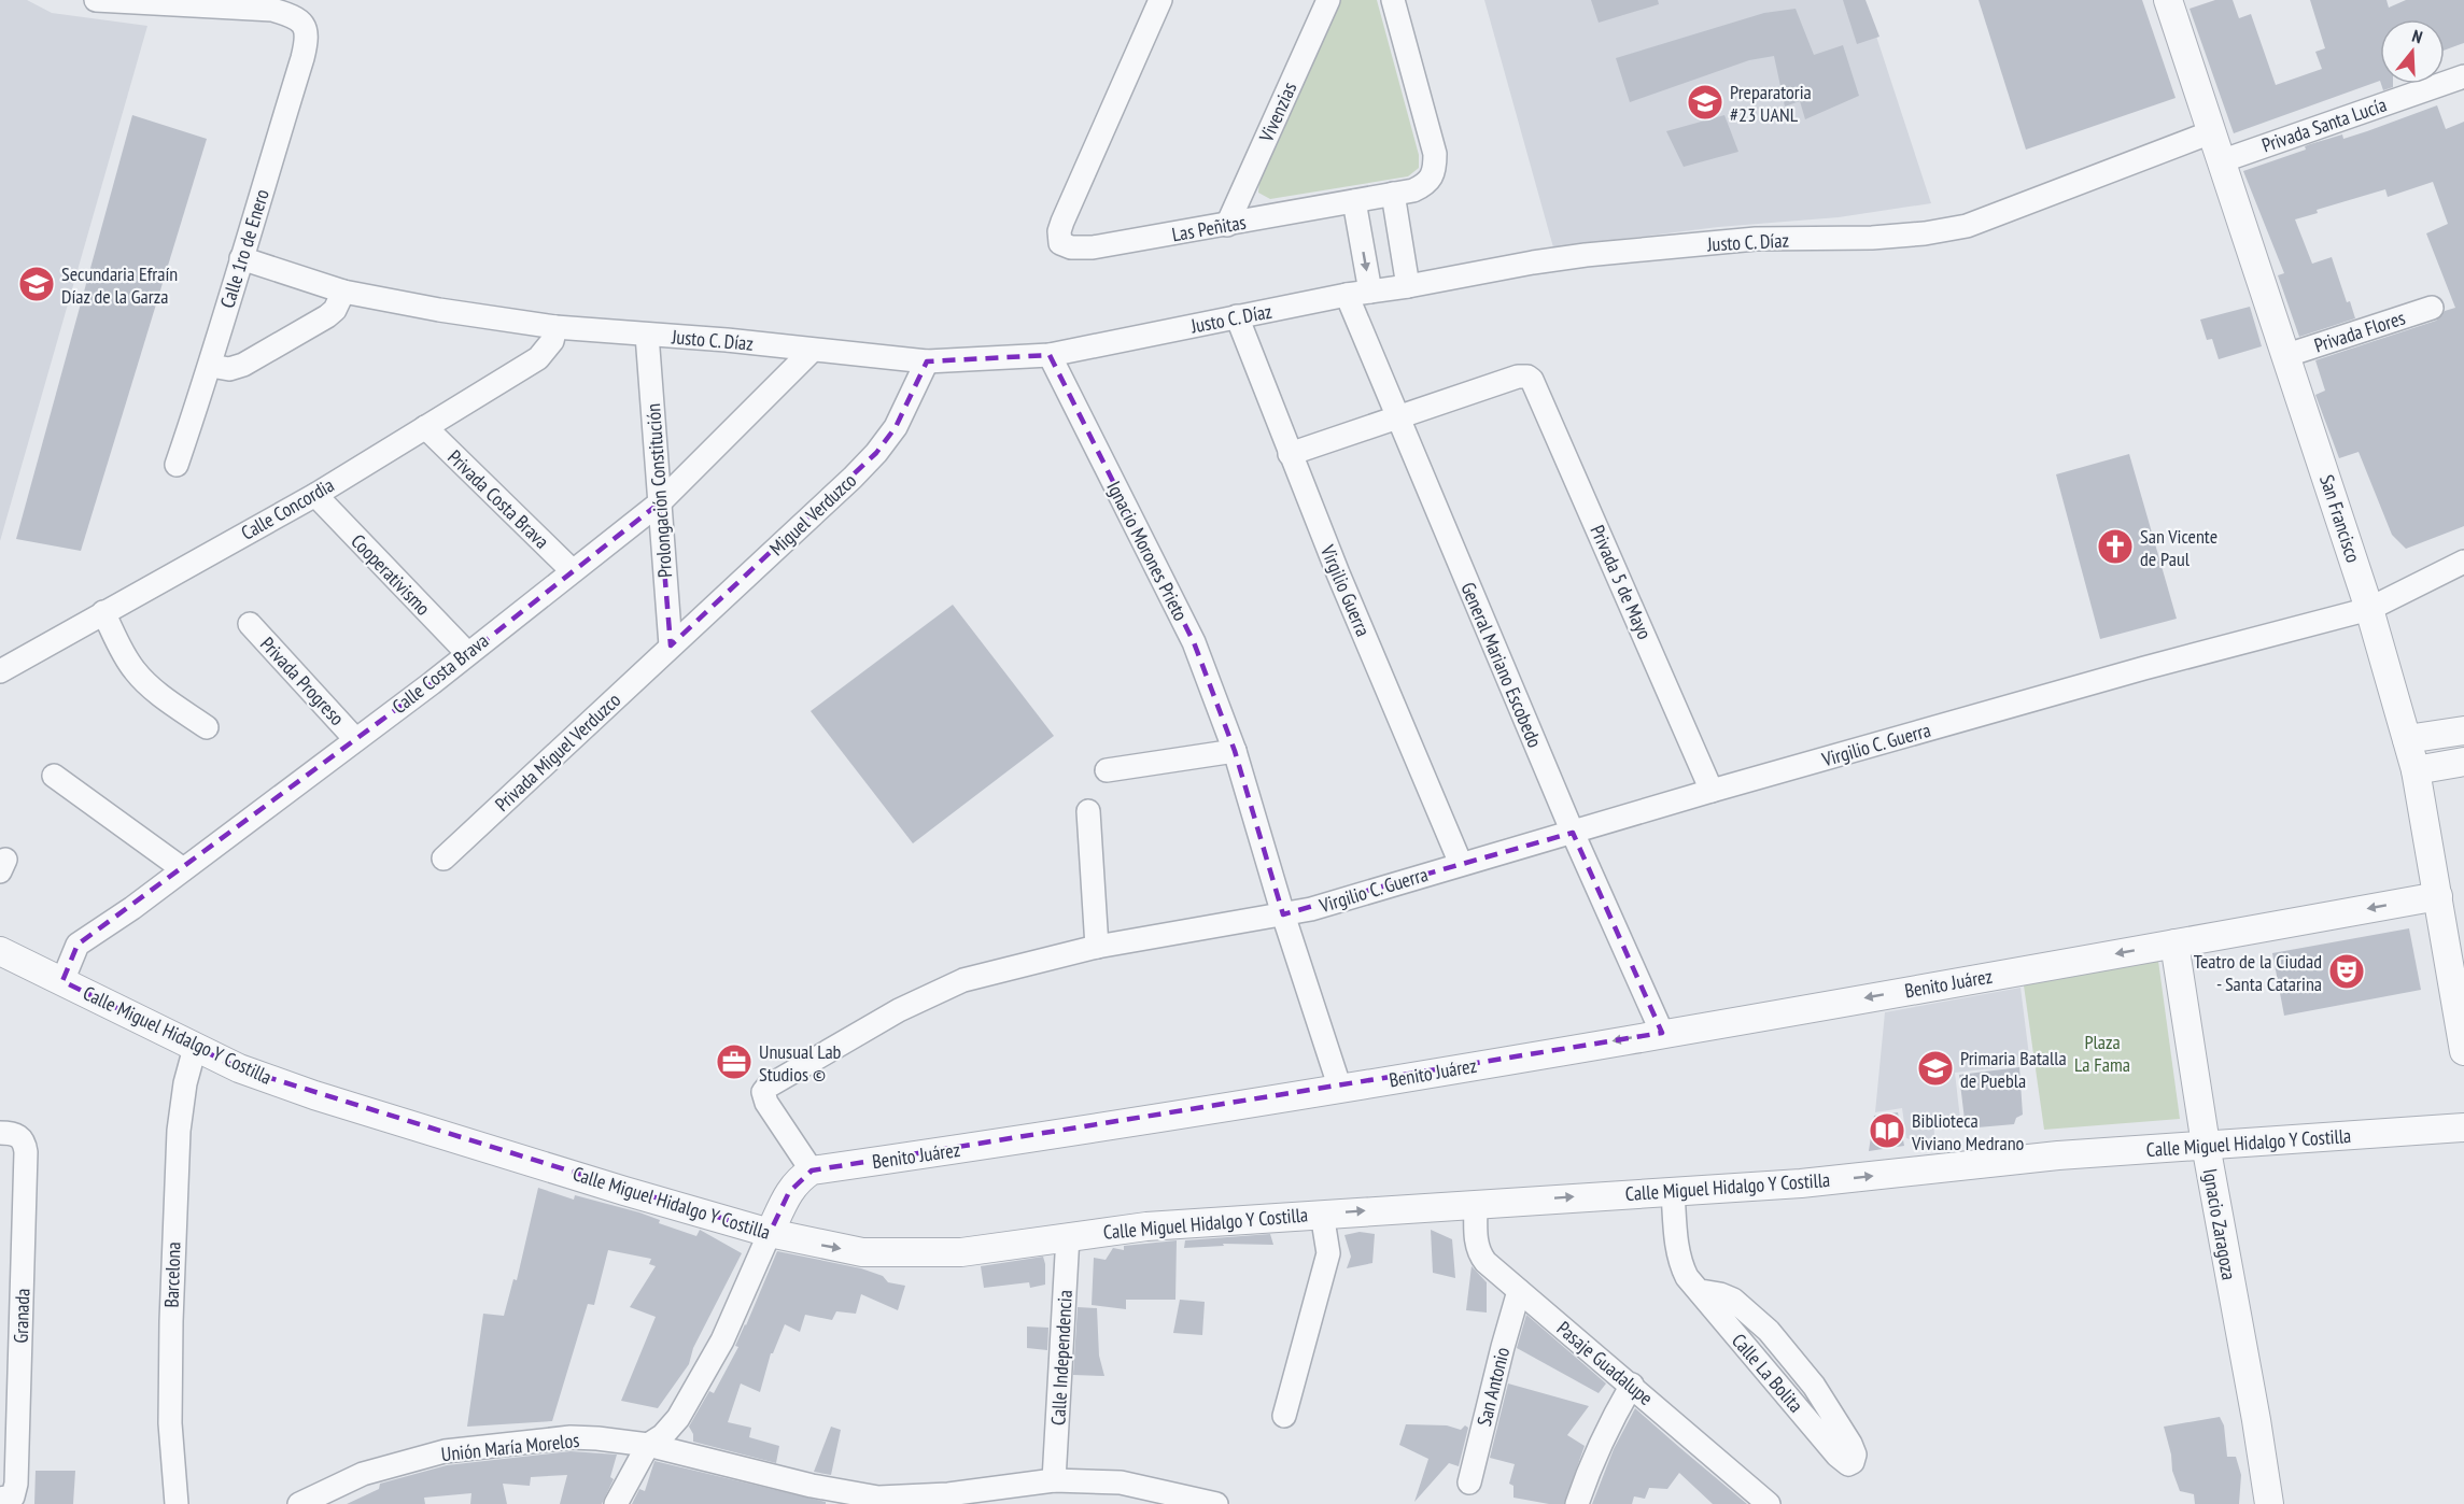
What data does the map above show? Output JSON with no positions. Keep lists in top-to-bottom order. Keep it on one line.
{"streets":{"street":["Vivenzias","Privada Santa Lucía","Las Peñitas","Justo C. Díaz","Calle 1ro de Enero","Privada Flores","Prolongación Constitución","Privada Costa Brava","Calle Concordia","Miguel Verduzco","San Francisco","Ignacio Morones Prieto","Cooperativismo","Privada 5 de Mayo","Virgilio Guerra","General Mariano Escobedo","Calle Costa Brava","Privada Progreso","Virgilio C. Guerra","Privada Miguel Verduzco","Benito Juárez","Calle Miguel Hidalgo Y Costilla","Ignacio Zaragoza","Barcelona","Granada","Calle Independencia","Pasaje Guadalupe","Calle La Bolita","San Antonio","Unión María Morelos"]},"crossings":[["Vivenzias","Las Peñitas"],["Privada Santa Lucía","San Francisco"],["Justo C. Díaz","Calle 1ro de Enero"],["Justo C. Díaz","Prolongación Constitución"],["Justo C. Díaz","Calle Concordia"],["Justo C. Díaz","Miguel Verduzco"],["Justo C. Díaz","San Francisco"],["Justo C. Díaz","Ignacio Morones Prieto"],["Justo C. Díaz","Virgilio Guerra"],["Justo C. Díaz","General Mariano Escobedo"],["Justo C. Díaz","Calle Costa Brava"],["Privada Flores","San Francisco"],["Prolongación Constitución","Miguel Verduzco"],["Prolongación Constitución","Calle Costa Brava"],["Prolongación Constitución","Privada Miguel Verduzco"],["Privada Costa Brava","Calle Concordia"],["Privada Costa Brava","Calle Costa Brava"],["Calle Concordia","Cooperativismo"],["Miguel Verduzco","Privada Miguel Verduzco"],["San Francisco","Virgilio C. Guerra"],["San Francisco","Benito Juárez"],["Ignacio Morones Prieto","Virgilio C. Guerra"],["Ignacio Morones Prieto","Benito Juárez"],["Cooperativismo","Calle Costa Brava"],["Privada 5 de Mayo","General Mariano Escobedo"],["Privada 5 de Mayo","Virgilio C. Guerra"],["Virgilio Guerra","Virgilio C. Guerra"],["General Mariano Escobedo","Virgilio C. Guerra"],["General Mariano Escobedo","Benito Juárez"],["Calle Costa Brava","Privada Progreso"],["Calle Costa Brava","Calle Miguel Hidalgo Y Costilla"],["Benito Juárez","Ignacio Zaragoza"],["Calle Miguel Hidalgo Y Costilla","Ignacio Zaragoza"],["Calle Miguel Hidalgo Y Costilla","Barcelona"],["Calle Miguel Hidalgo Y Costilla","Calle Independencia"],["Calle Miguel Hidalgo Y Costilla","Pasaje Guadalupe"],["Calle Independencia","Unión María Morelos"],["Pasaje Guadalupe","San Antonio"]],"one_way":["Benito Juárez","Calle Miguel Hidalgo Y Costilla"],"parks":["Plaza La Fama"],"places":{"school or university":["Preparatoria #23 UANL","Secundaria Efraín Díaz de la Garza","Primaria Batalla de Puebla"],"church":["San Vicente de Paul"],"theatre":["Teatro de la Ciudad - Santa Catarina"],"office":["Unusual Lab Studios ©"],"library":["Biblioteca Viviano Medrano"]},"north":"top"}
